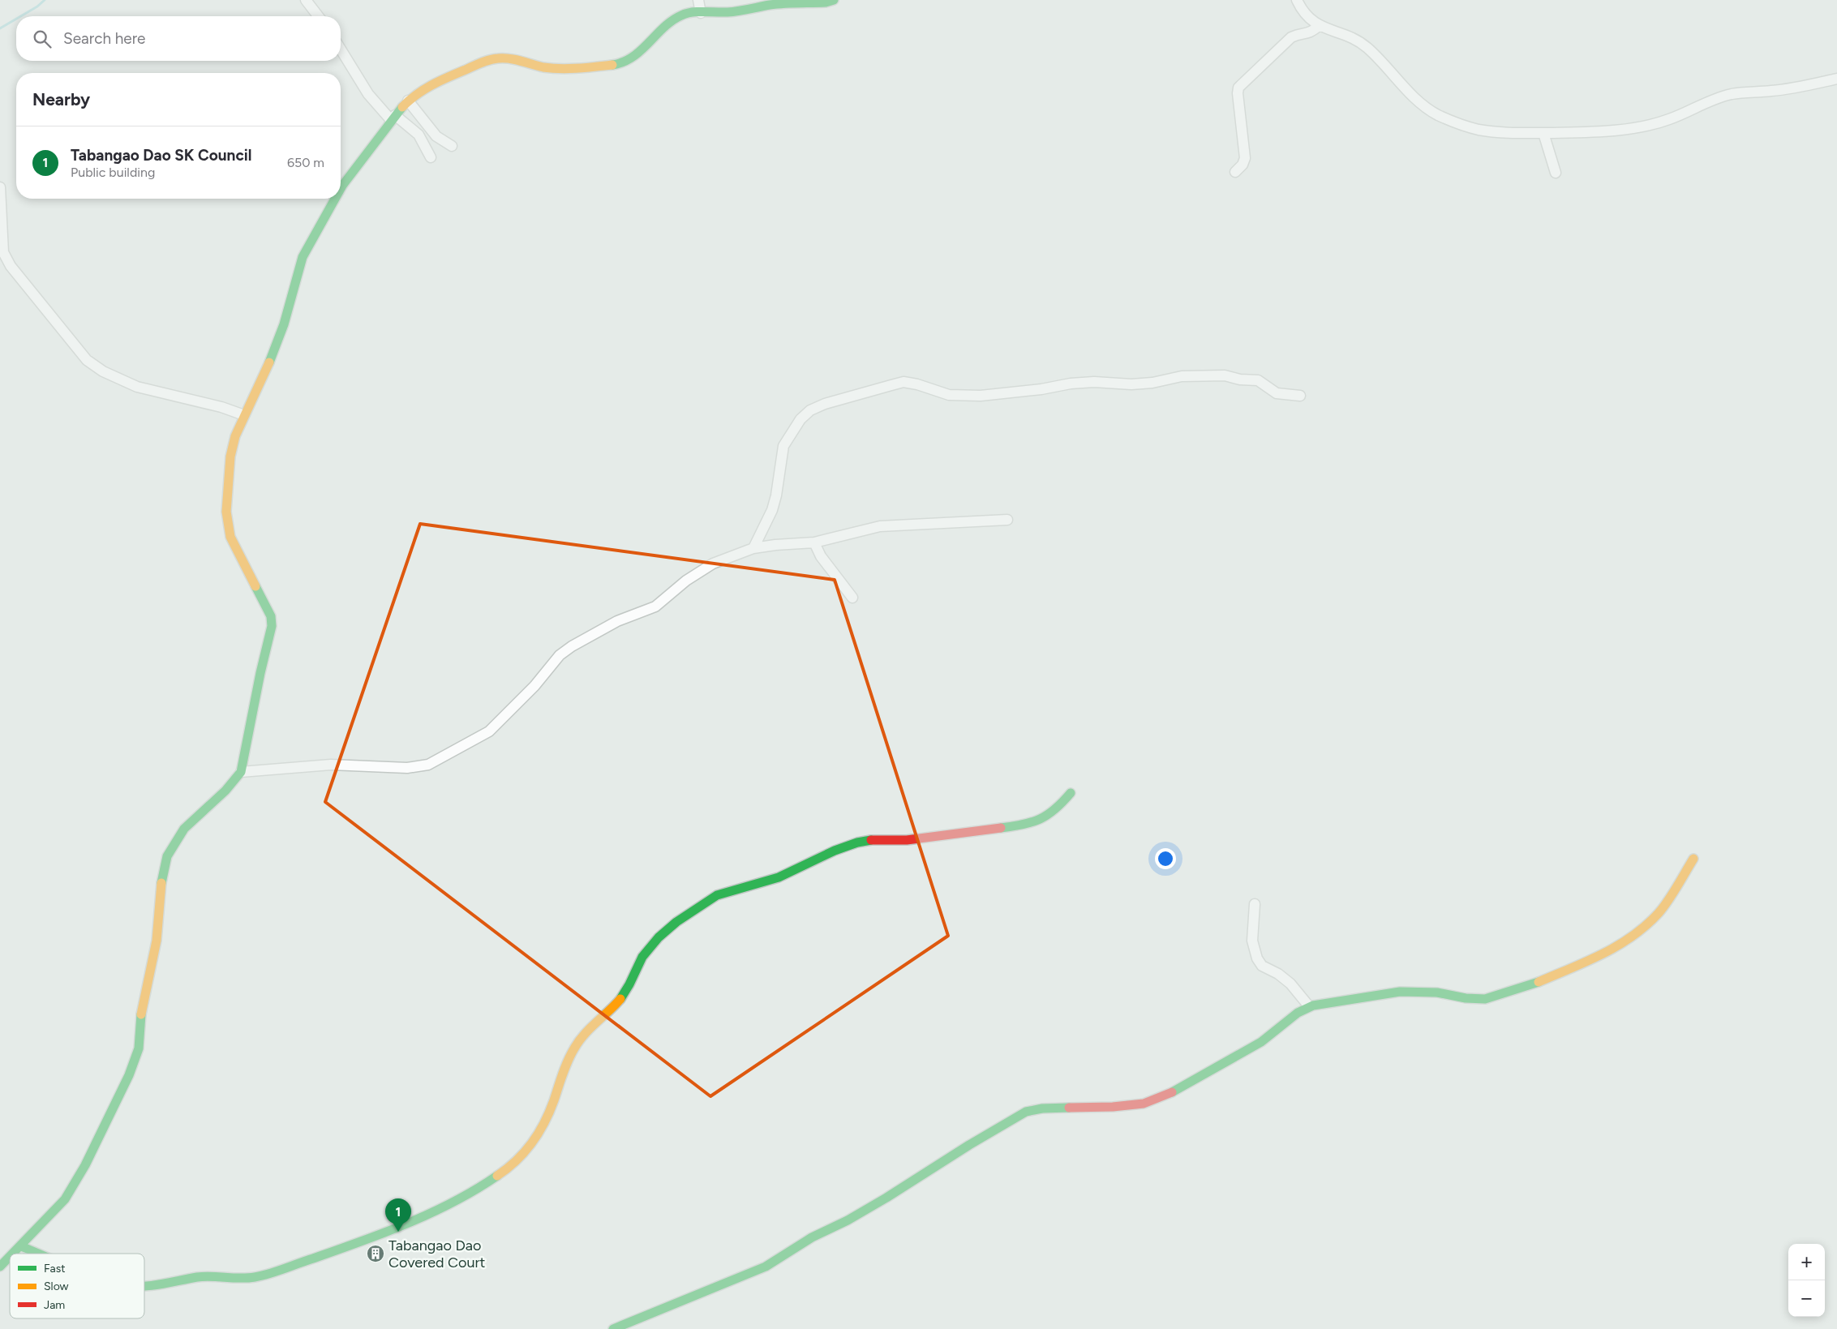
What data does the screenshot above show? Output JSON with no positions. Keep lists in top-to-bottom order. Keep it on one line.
{"places":{"building":["Tabangao Dao Covered Court"]},"legend":["Fast","Slow","Jam"],"page":{"search":"Search here","heading":"Nearby","list":[{"mark":"1","name":"Tabangao Dao SK Council","note":"Public building","value":"650 m"}],"pins":"1","map_buttons":["+","−"]}}
